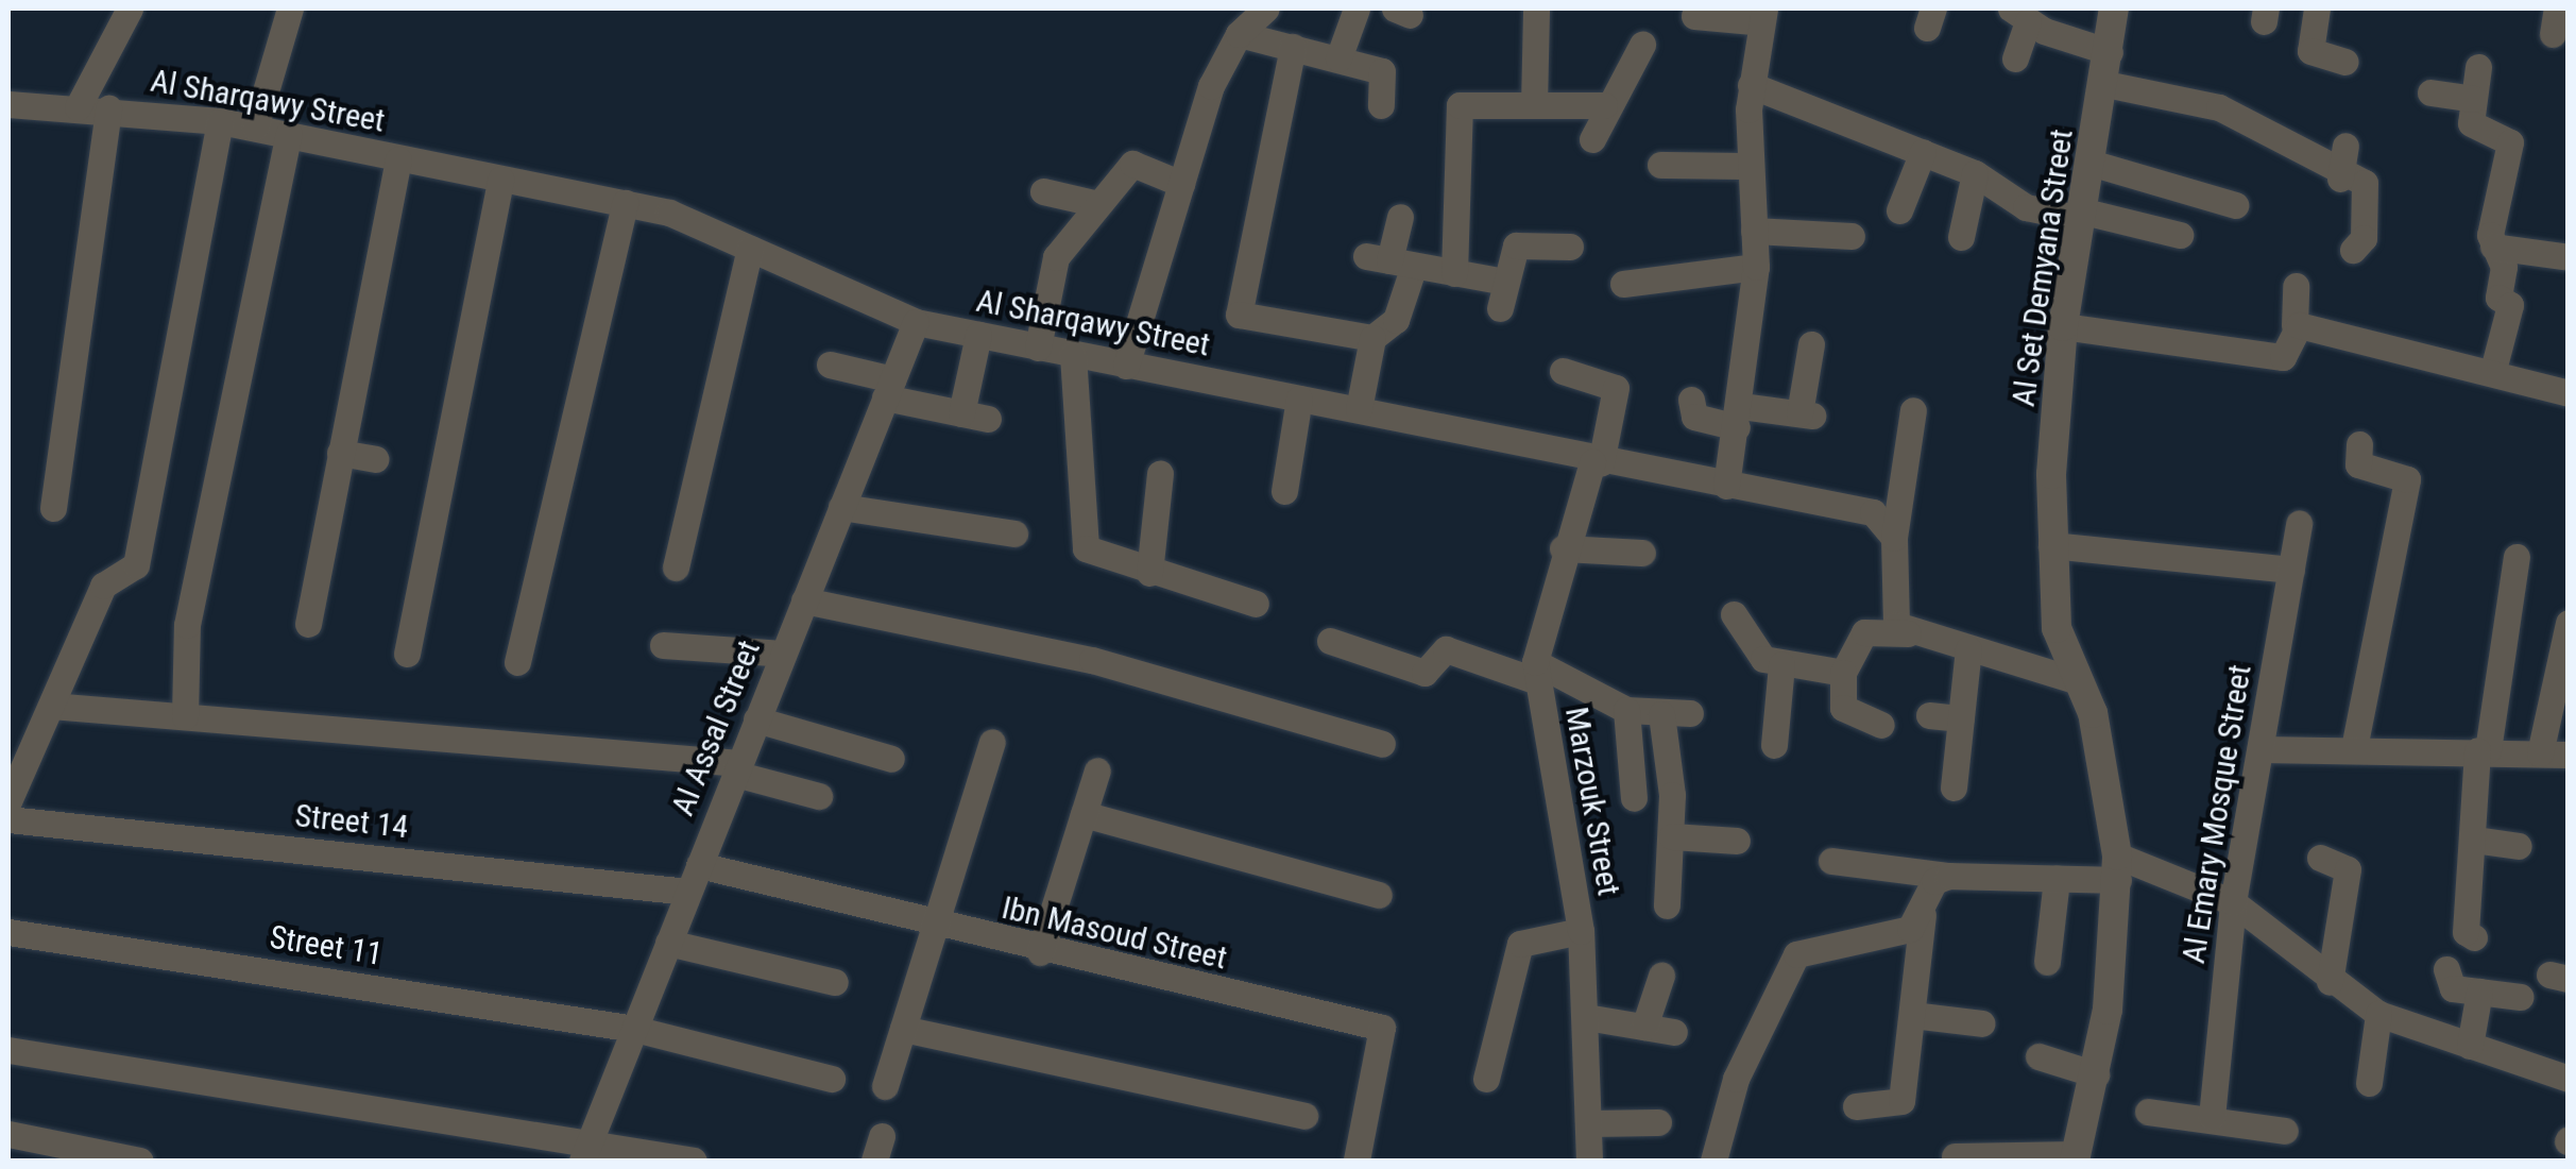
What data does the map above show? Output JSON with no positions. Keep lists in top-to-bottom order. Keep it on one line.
{"streets":{"street":["Al Sharqawy Street","Al Set Demyana Street","Al Assal Street","Marzouk Street","Al Emary Mosque Street","Street 14","Ibn Masoud Street","Street 11"]},"crossings":[["Al Sharqawy Street","Al Assal Street"],["Al Sharqawy Street","Marzouk Street"],["Al Assal Street","Street 14"],["Al Assal Street","Ibn Masoud Street"],["Al Assal Street","Street 11"]]}
